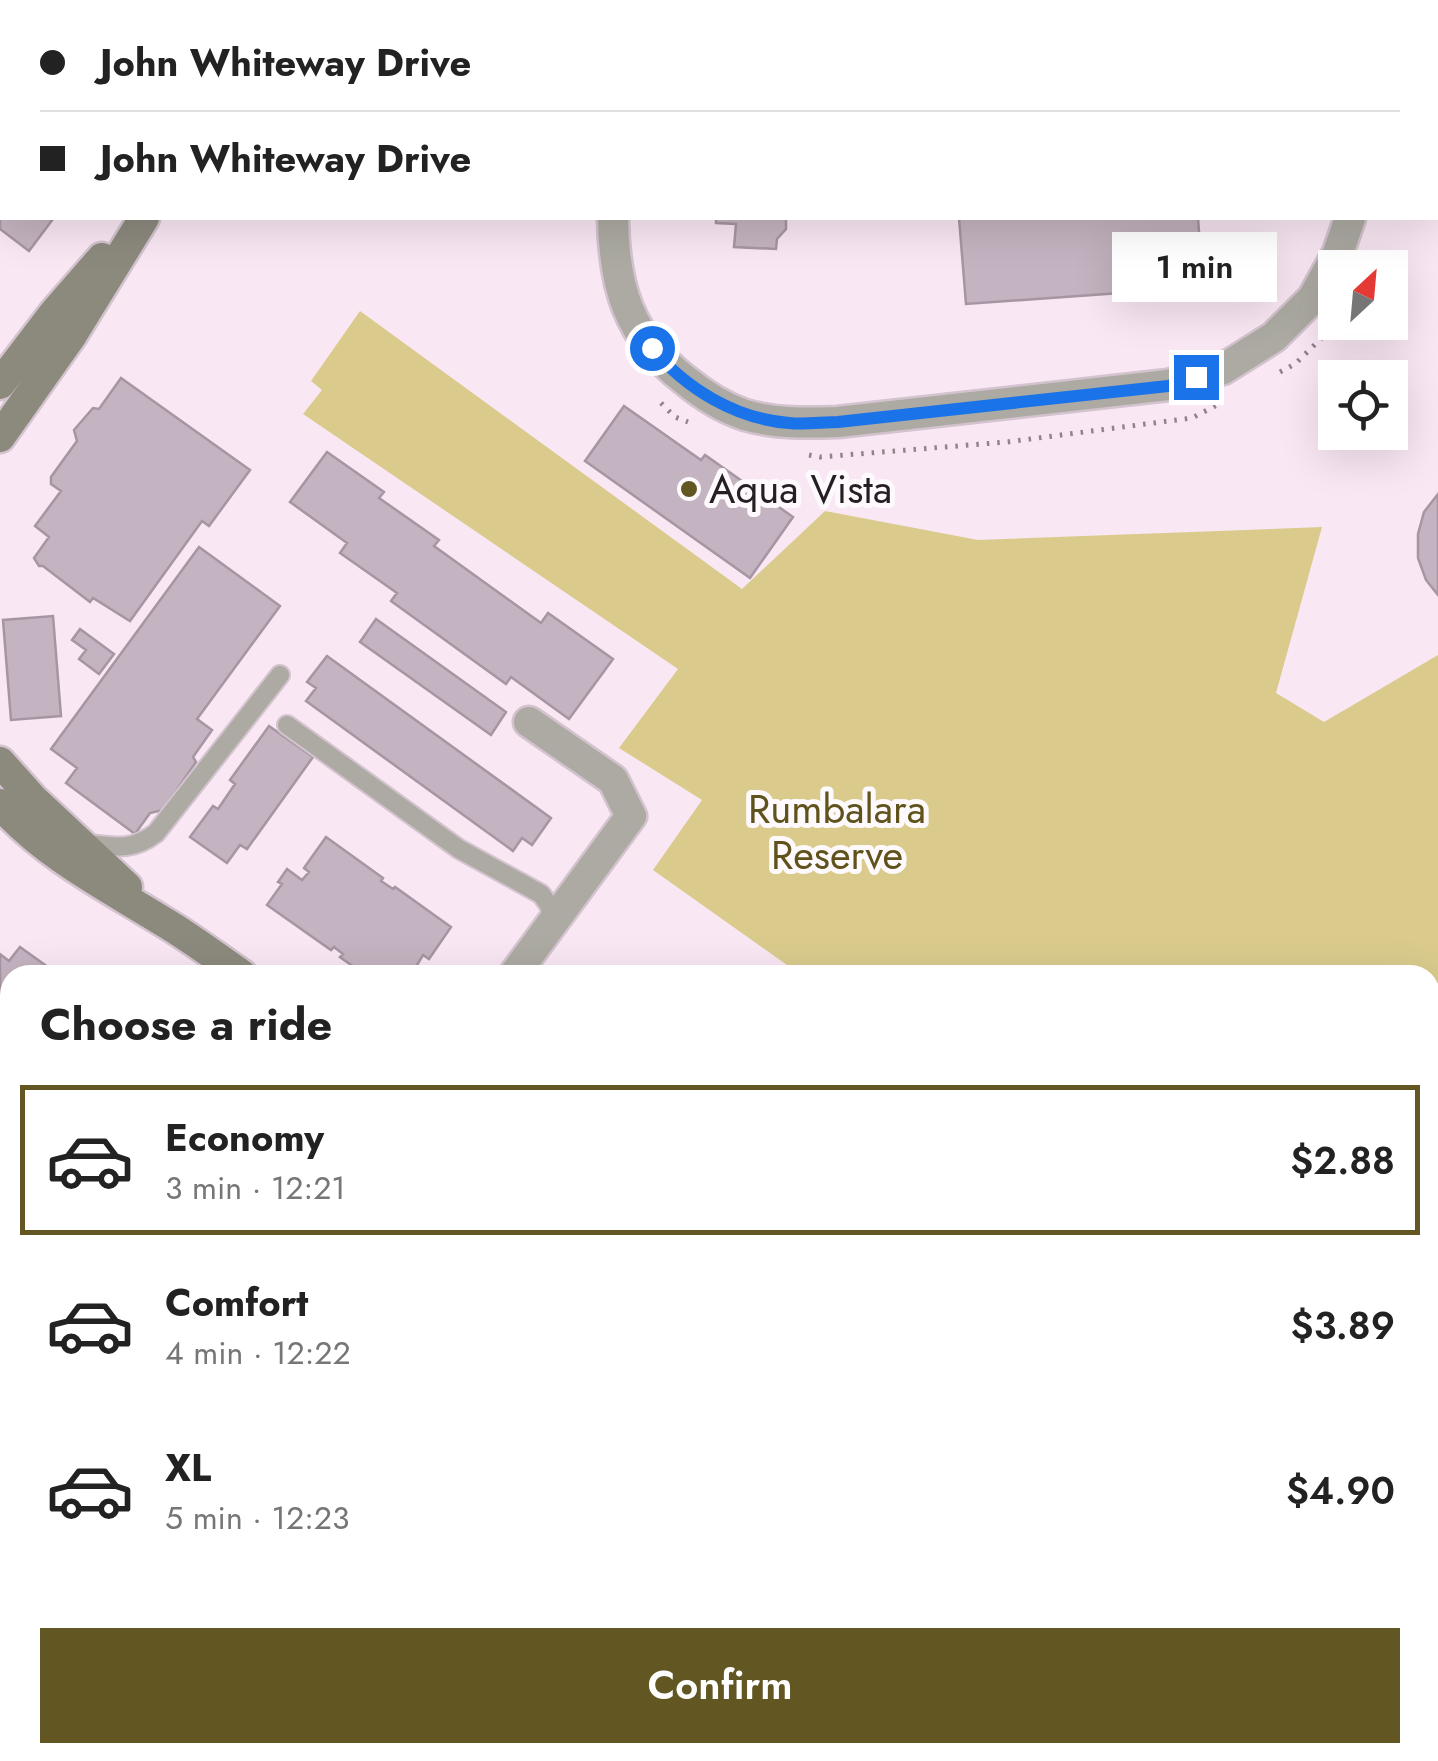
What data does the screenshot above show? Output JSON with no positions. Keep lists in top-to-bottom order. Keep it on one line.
{"parks":["Rumbalara Reserve"],"places":["Aqua Vista"],"north":"top right","page":{"banner":["John Whiteway Drive","John Whiteway Drive"],"bubble":"1 min","heading":"Choose a ride","list":[{"name":"Economy","note":"3 min · 12:21","value":"$2.88"},{"name":"Comfort","note":"4 min · 12:22","value":"$3.89"},{"name":"XL","note":"5 min · 12:23","value":"$4.90"}],"buttons":"Confirm"}}
